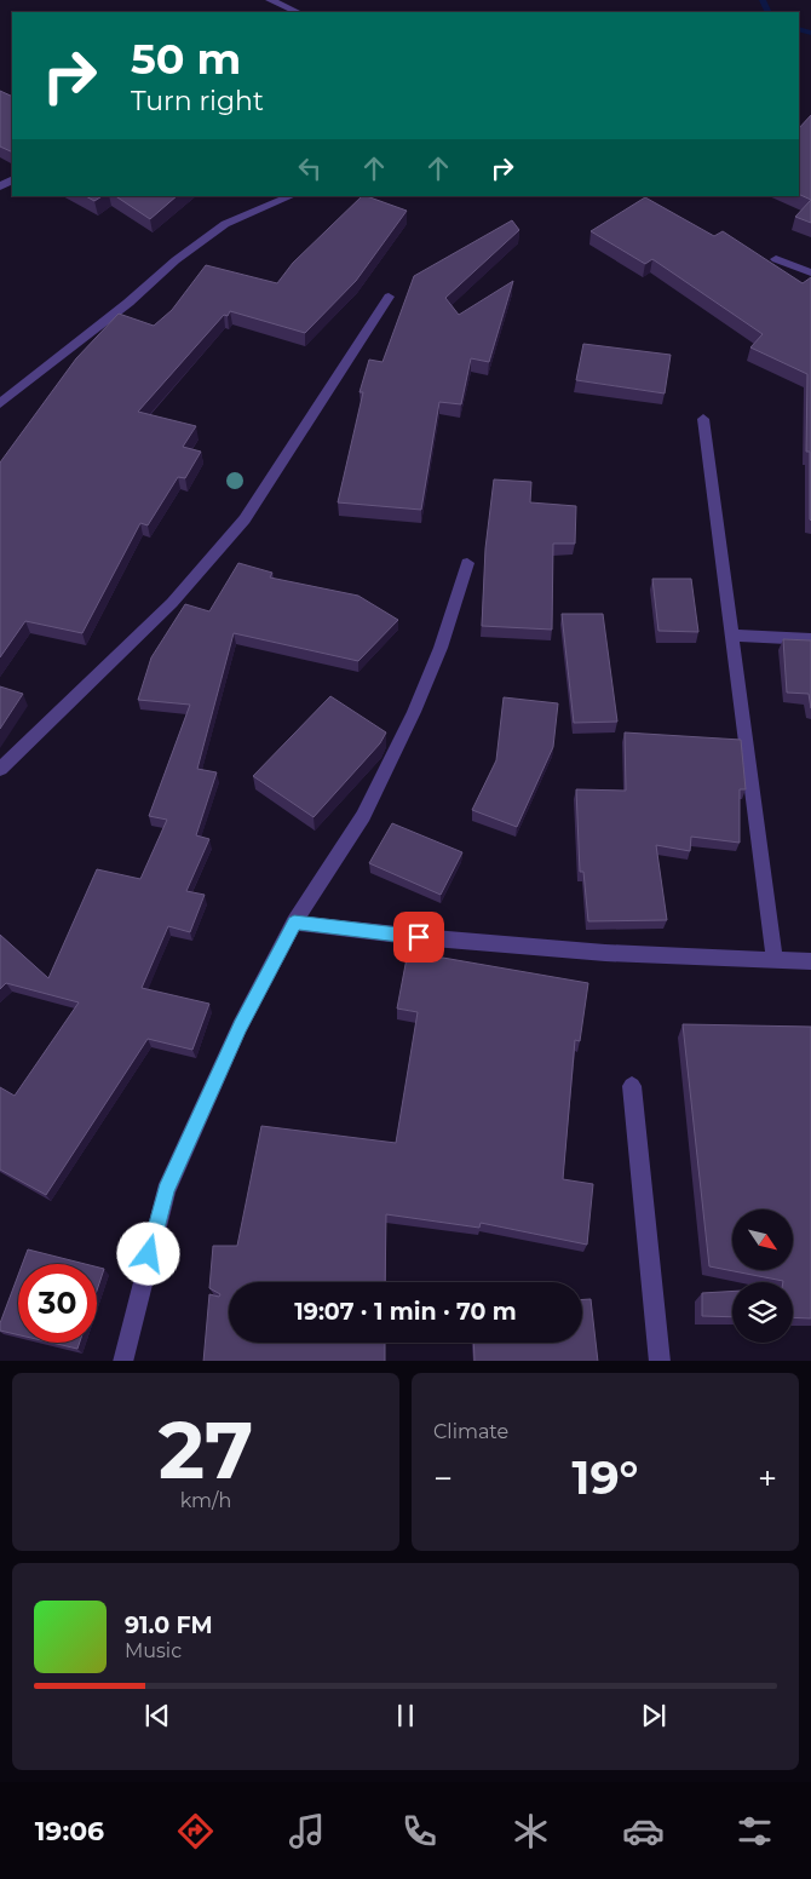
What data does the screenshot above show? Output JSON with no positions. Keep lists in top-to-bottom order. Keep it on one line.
{"north":"bottom right","page":{"turn":["50 m","Turn right"],"limit":"30","trip":"19:07 · 1 min · 70 m","tile":[["27","km/h"],"Climate"],"heat":["−","19°","+"],"song":["91.0 FM","Music"],"tabs":"19:06"}}
